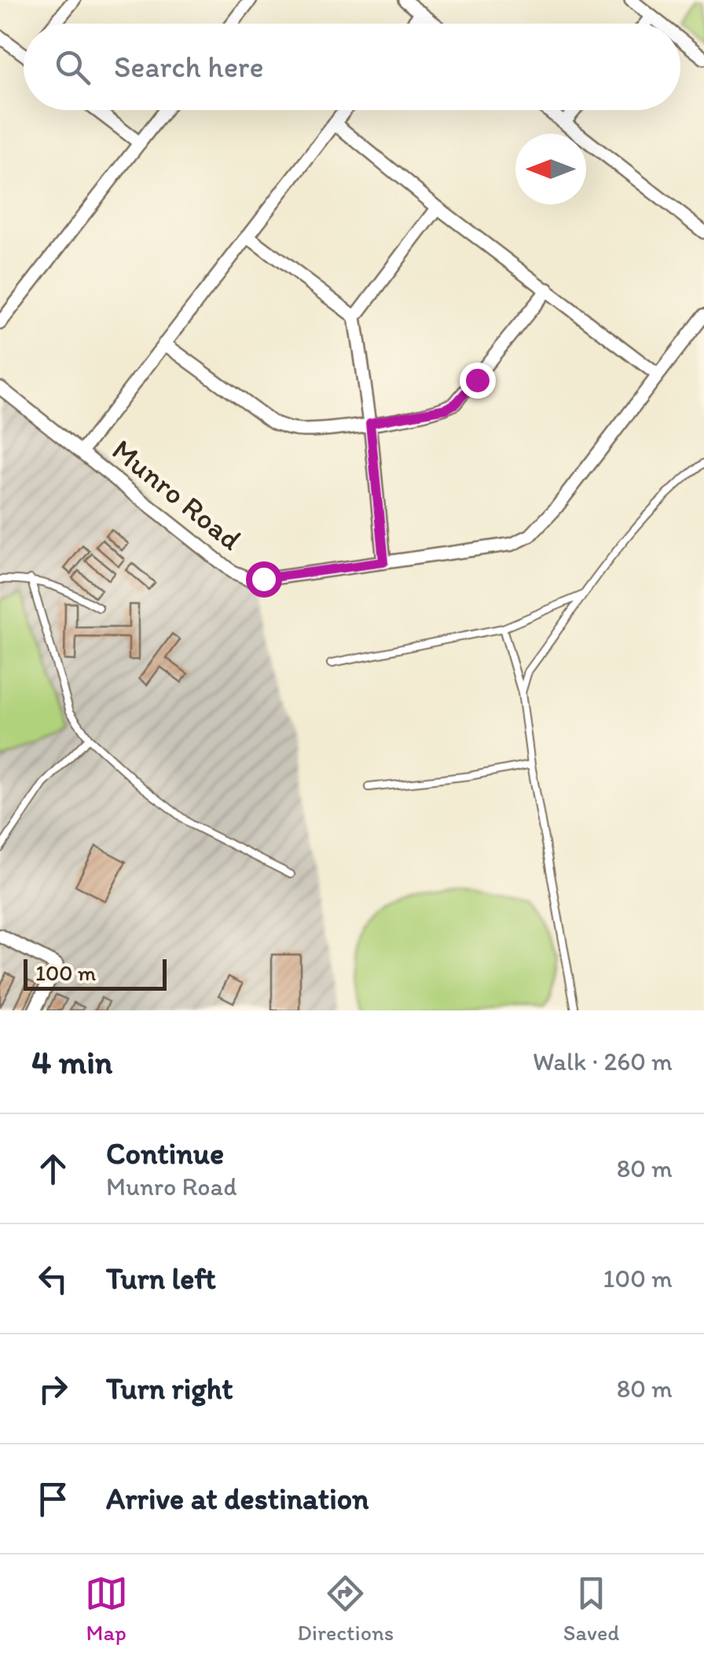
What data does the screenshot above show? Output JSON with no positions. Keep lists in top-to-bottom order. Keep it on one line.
{"streets":{"street":["Munro Road"]},"scale_bar":"100 m","north":"left","page":{"search":"Search here","scale":"100 m","heading":["4 min","Walk · 260 m"],"list":[["Continue","Munro Road","80 m"],["Turn left","100 m"],["Turn right","80 m"],"Arrive at destination"],"nav":["Map","Directions","Saved"]}}
